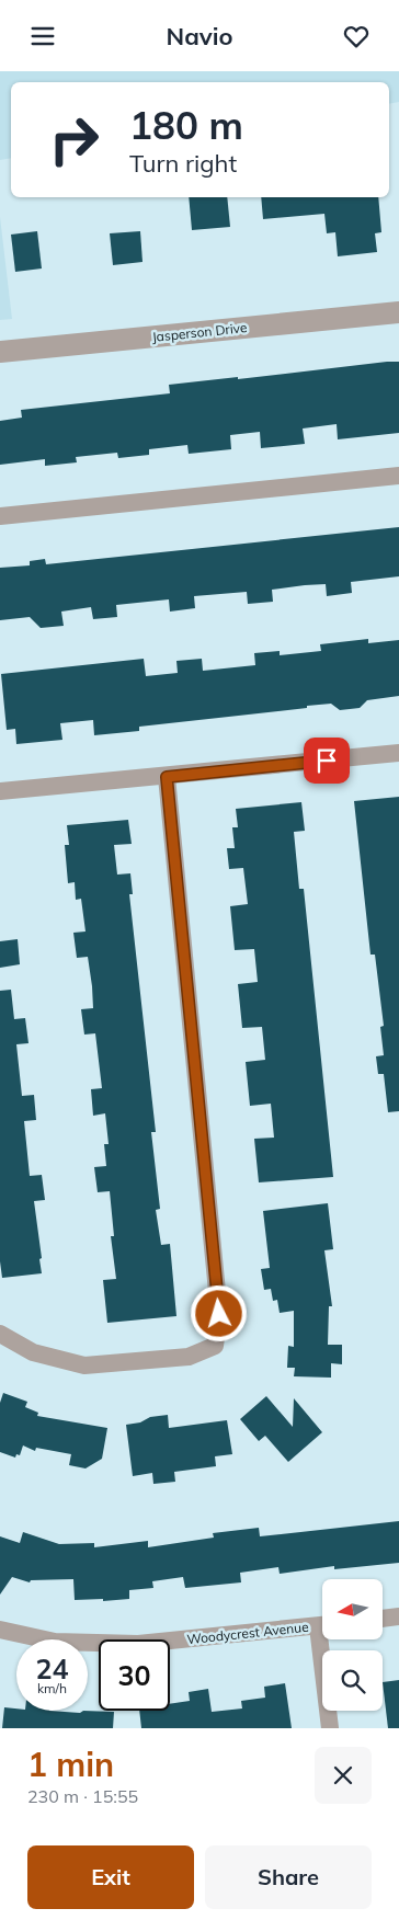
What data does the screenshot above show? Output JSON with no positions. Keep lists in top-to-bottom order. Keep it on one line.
{"streets":{"street":["Jasperson Drive","Woodycrest Avenue"]},"north":"left","page":{"header":"Navio","turn":["180 m","Turn right"],"speed":"24 km/h","limit":"30","heading":["1 min","230 m · 15:55"],"buttons":["Exit","Share"]}}
